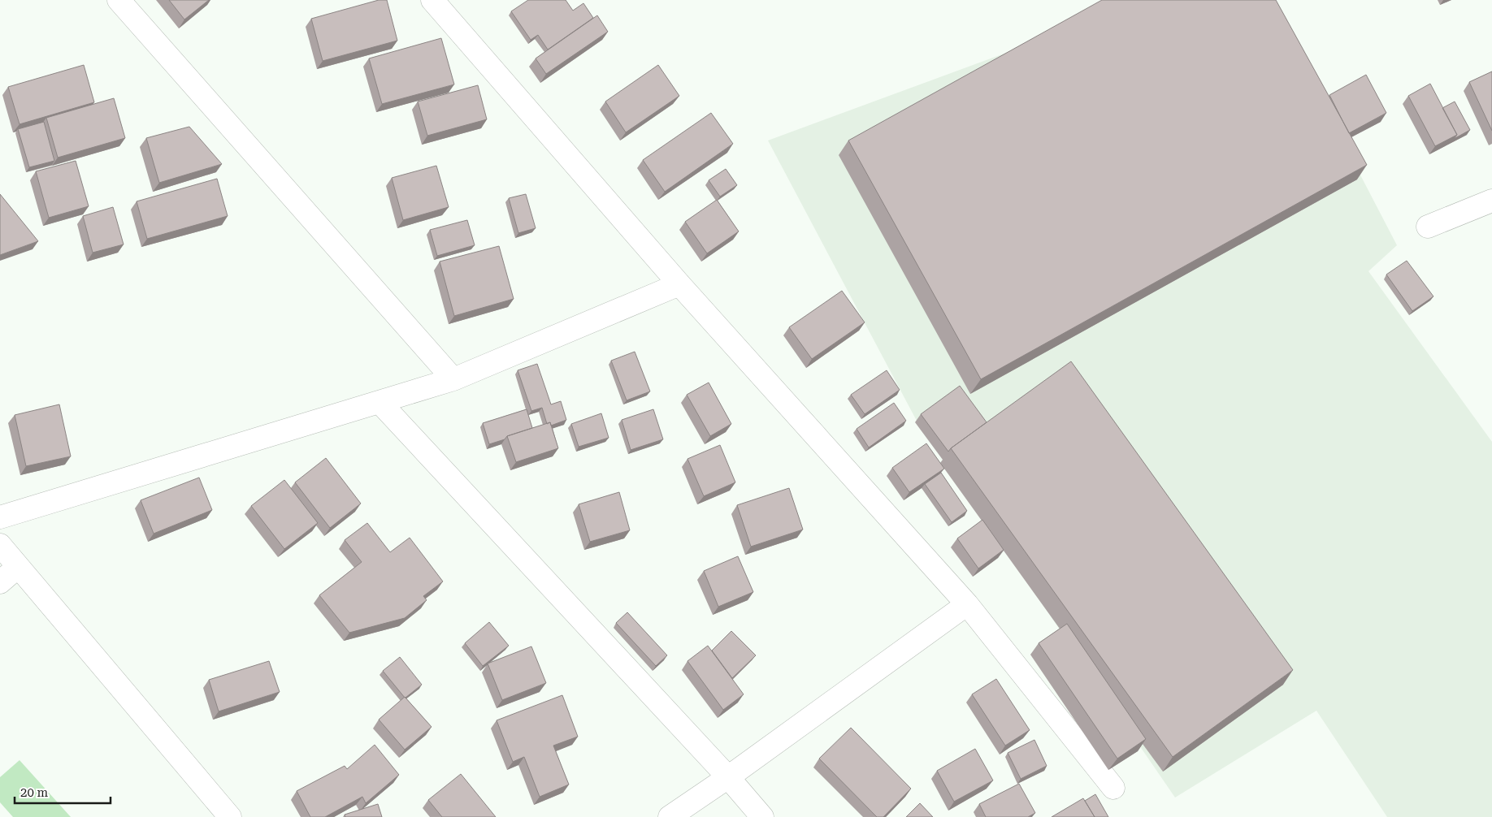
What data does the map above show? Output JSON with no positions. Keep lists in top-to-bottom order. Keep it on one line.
{"scale_bar":"20 m"}
